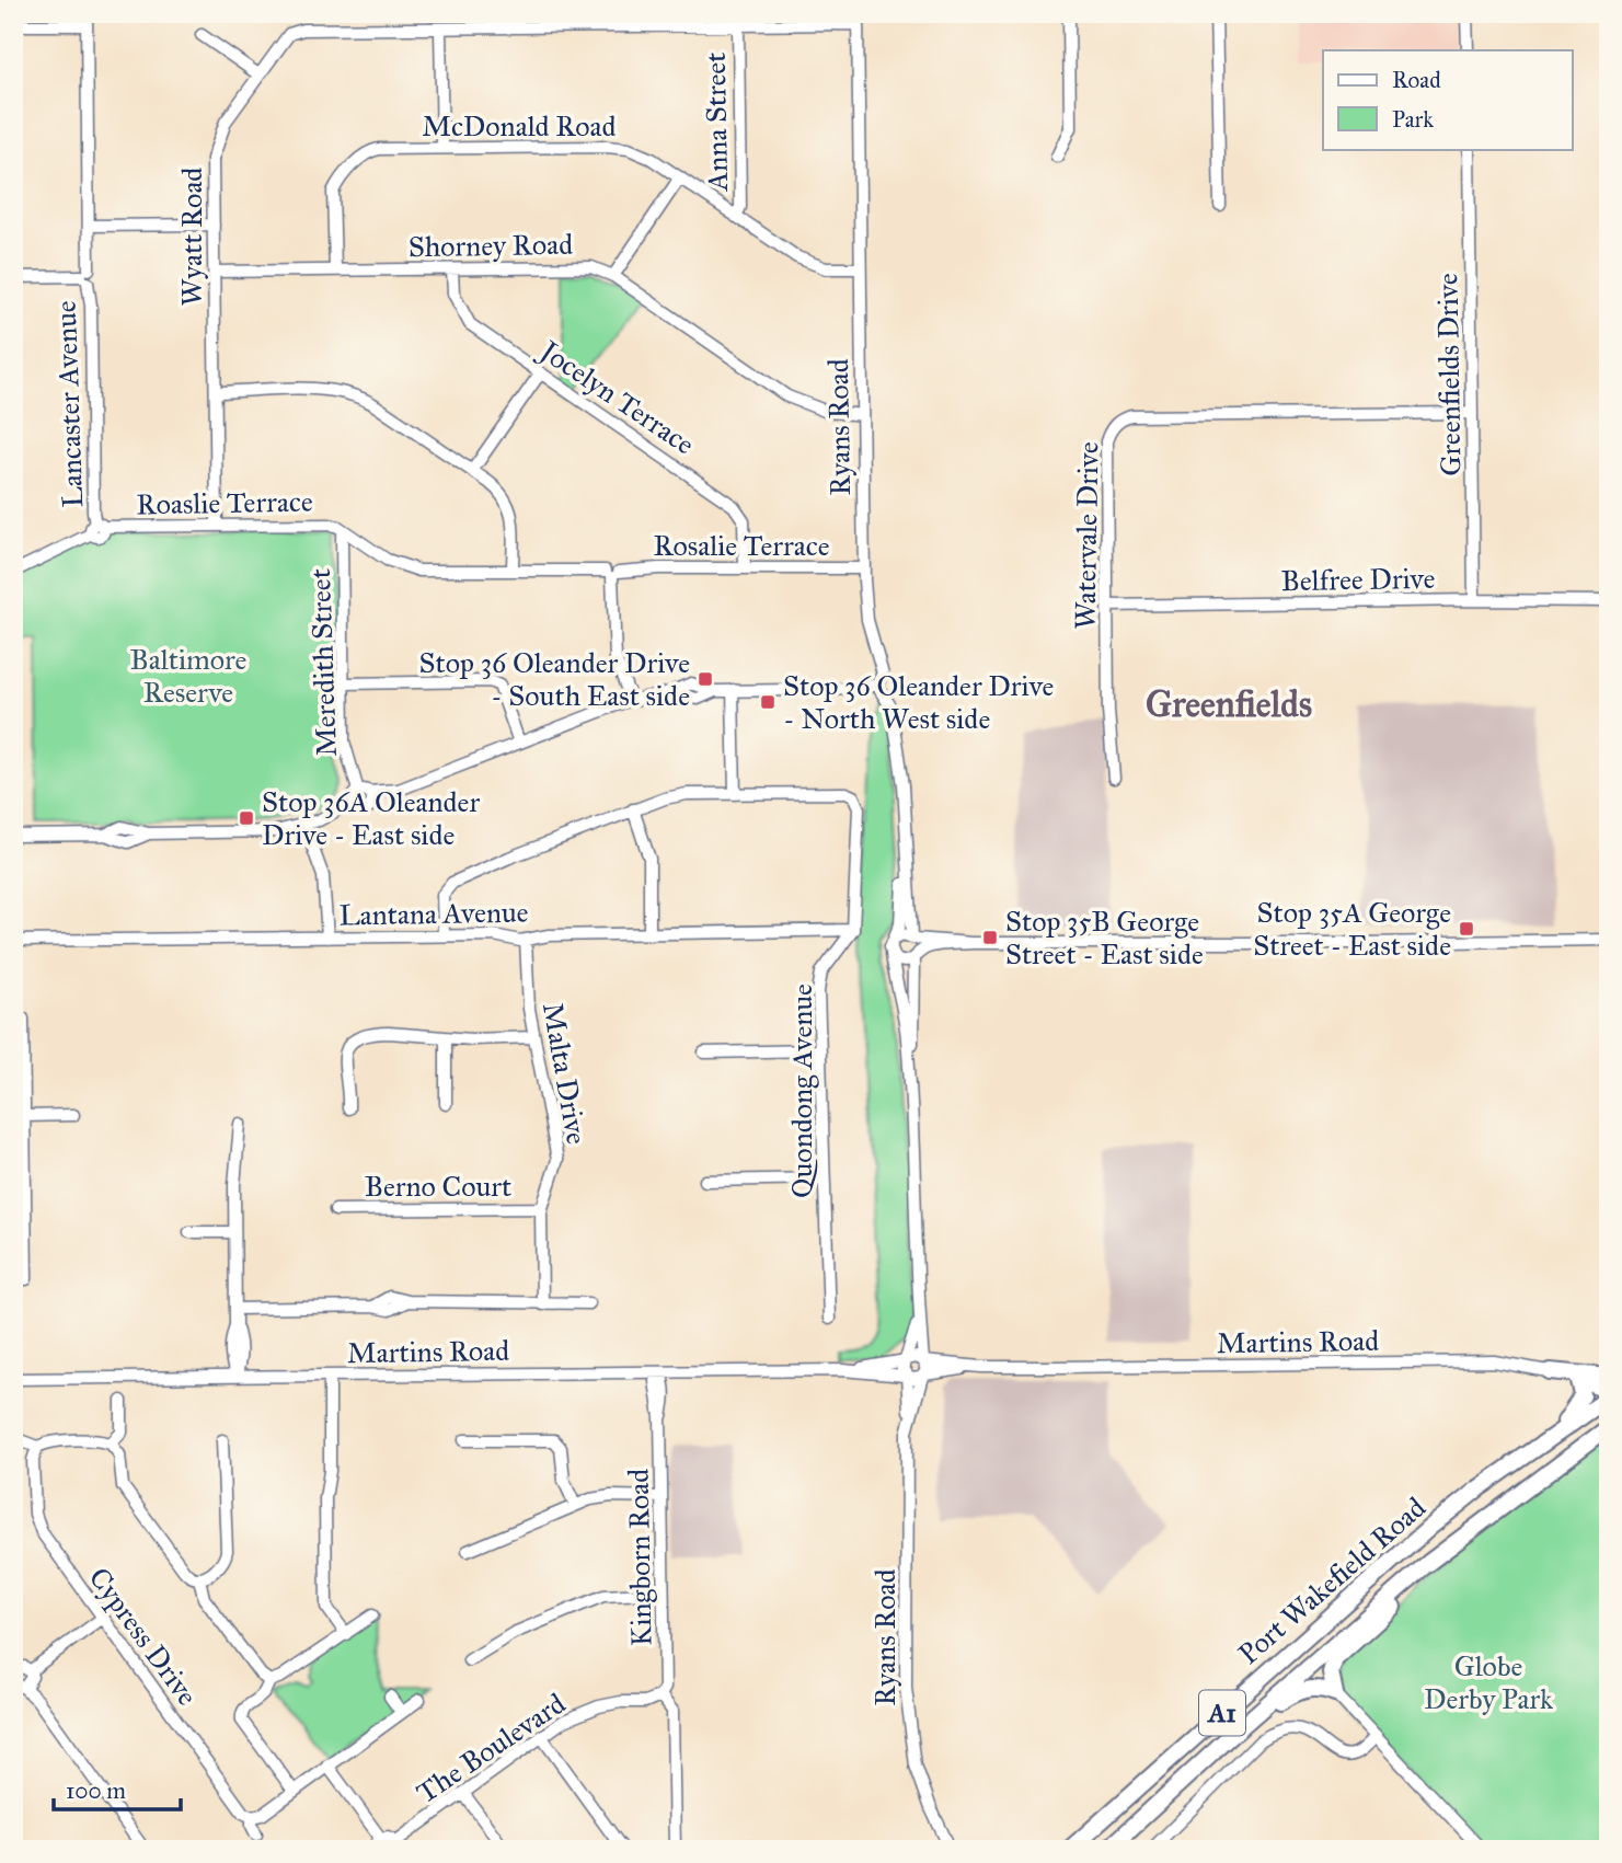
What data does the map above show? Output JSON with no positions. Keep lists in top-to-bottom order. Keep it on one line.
{"streets":{"highway":["Port Wakefield Road","A1"],"street":["Anna Street","McDonald Road","Wyatt Road","Shorney Road","Greenfields Drive","Jocelyn Terrace","Lancaster Avenue","Ryans Road","Roaslie Terrace","Watervale Drive","Rosalie Terrace","Belfree Drive","Meredith Street","Lantana Avenue","Malta Drive","Quondong Avenue","Berno Court","Martins Road","Kingborn Road","Cypress Drive","The Boulevard"]},"crossings":[["Anna Street","McDonald Road"],["Anna Street","Wyatt Road"],["McDonald Road","Shorney Road"],["McDonald Road","Ryans Road"],["Wyatt Road","Shorney Road"],["Wyatt Road","Ryans Road"],["Wyatt Road","Roaslie Terrace"],["Shorney Road","Jocelyn Terrace"],["Shorney Road","Ryans Road"],["Greenfields Drive","Watervale Drive"],["Greenfields Drive","Belfree Drive"],["Jocelyn Terrace","Rosalie Terrace"],["Lancaster Avenue","Roaslie Terrace"],["Ryans Road","Rosalie Terrace"],["Ryans Road","Martins Road"],["Roaslie Terrace","Rosalie Terrace"],["Roaslie Terrace","Meredith Street"],["Watervale Drive","Belfree Drive"],["Rosalie Terrace","Meredith Street"],["Lantana Avenue","Malta Drive"],["Lantana Avenue","Quondong Avenue"],["Malta Drive","Berno Court"],["Martins Road","Kingborn Road"],["Martins Road","Port Wakefield Road"],["Kingborn Road","The Boulevard"]],"districts":["Greenfields"],"parks":["Baltimore Reserve","Globe Derby Park"],"places":{"transit":["Stop 36 Oleander Drive - South East side","Stop 36 Oleander Drive - North West side","Stop 36A Oleander Drive - East side","Stop 35A George Street - East side","Stop 35B George Street - East side"]},"legend":["Road","Park"],"scale_bar":"100 m"}
